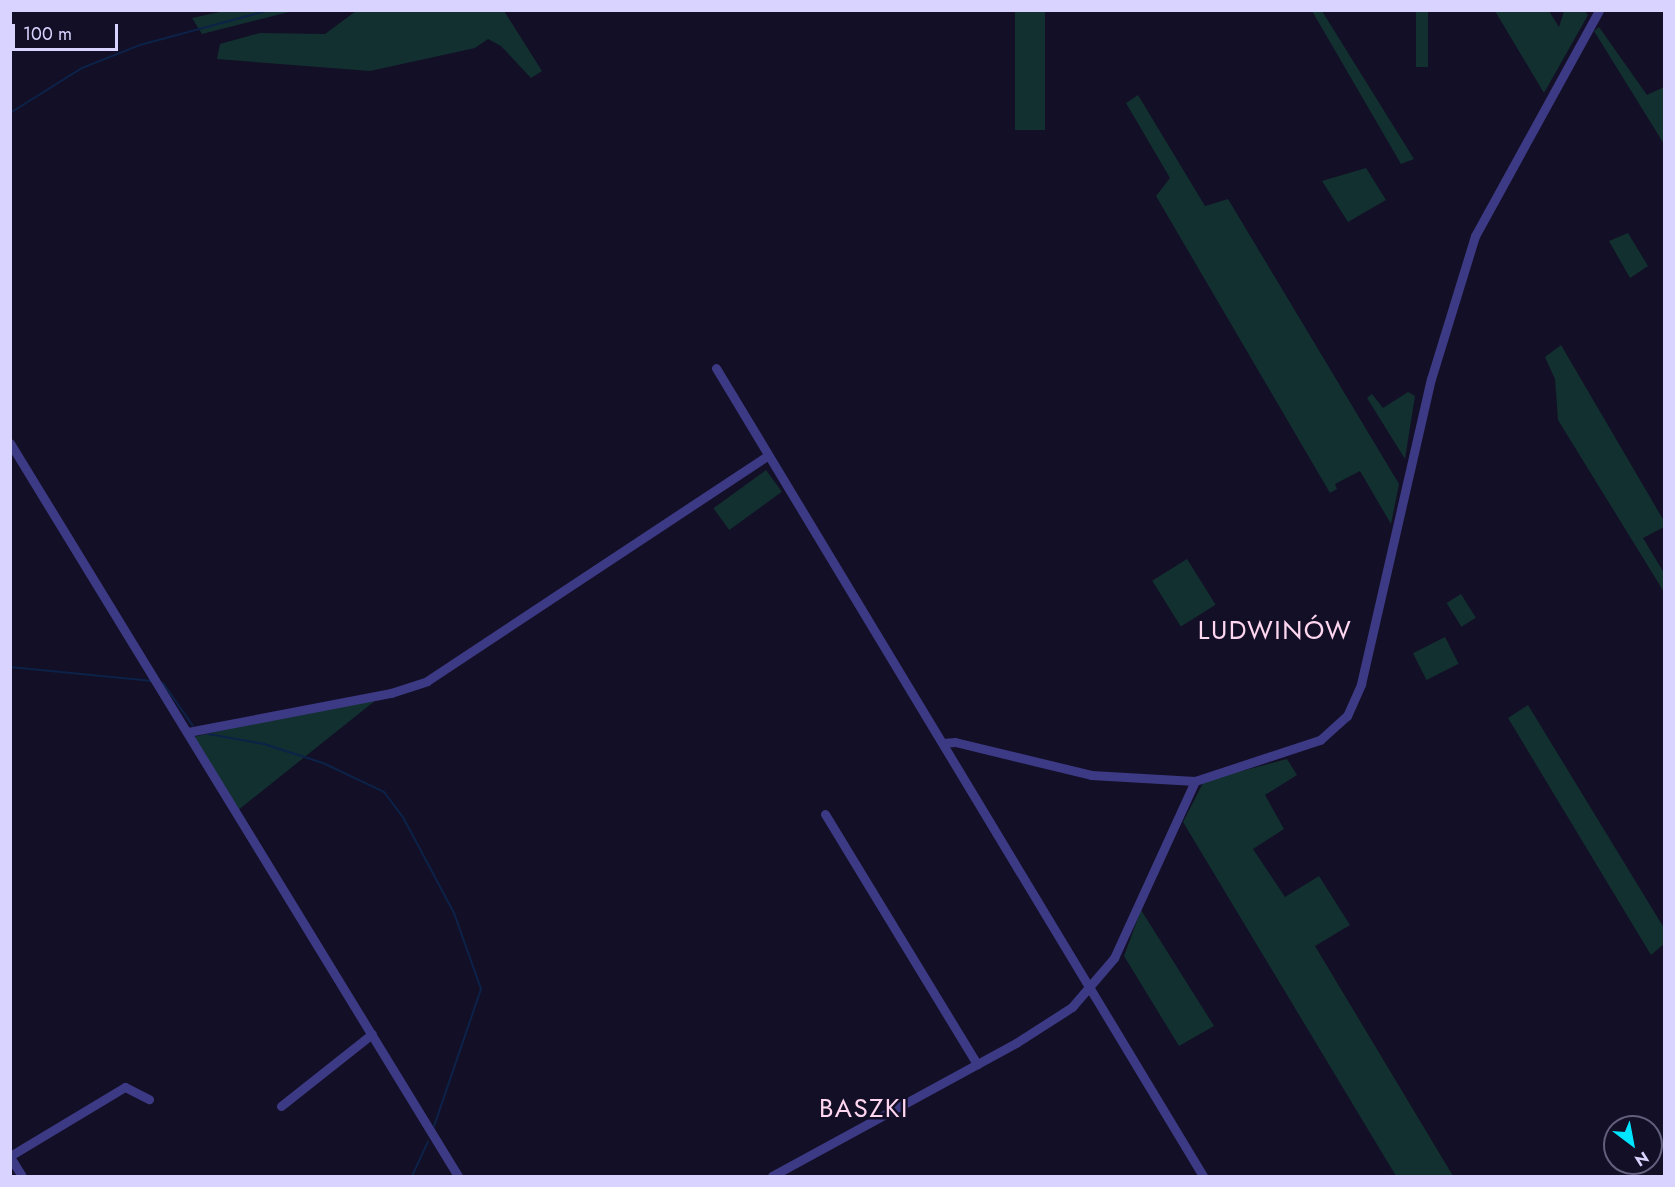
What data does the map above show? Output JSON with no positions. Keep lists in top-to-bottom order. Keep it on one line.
{"districts":["LUDWINÓW","BASZKI"],"scale_bar":"100 m","north":"bottom right"}
